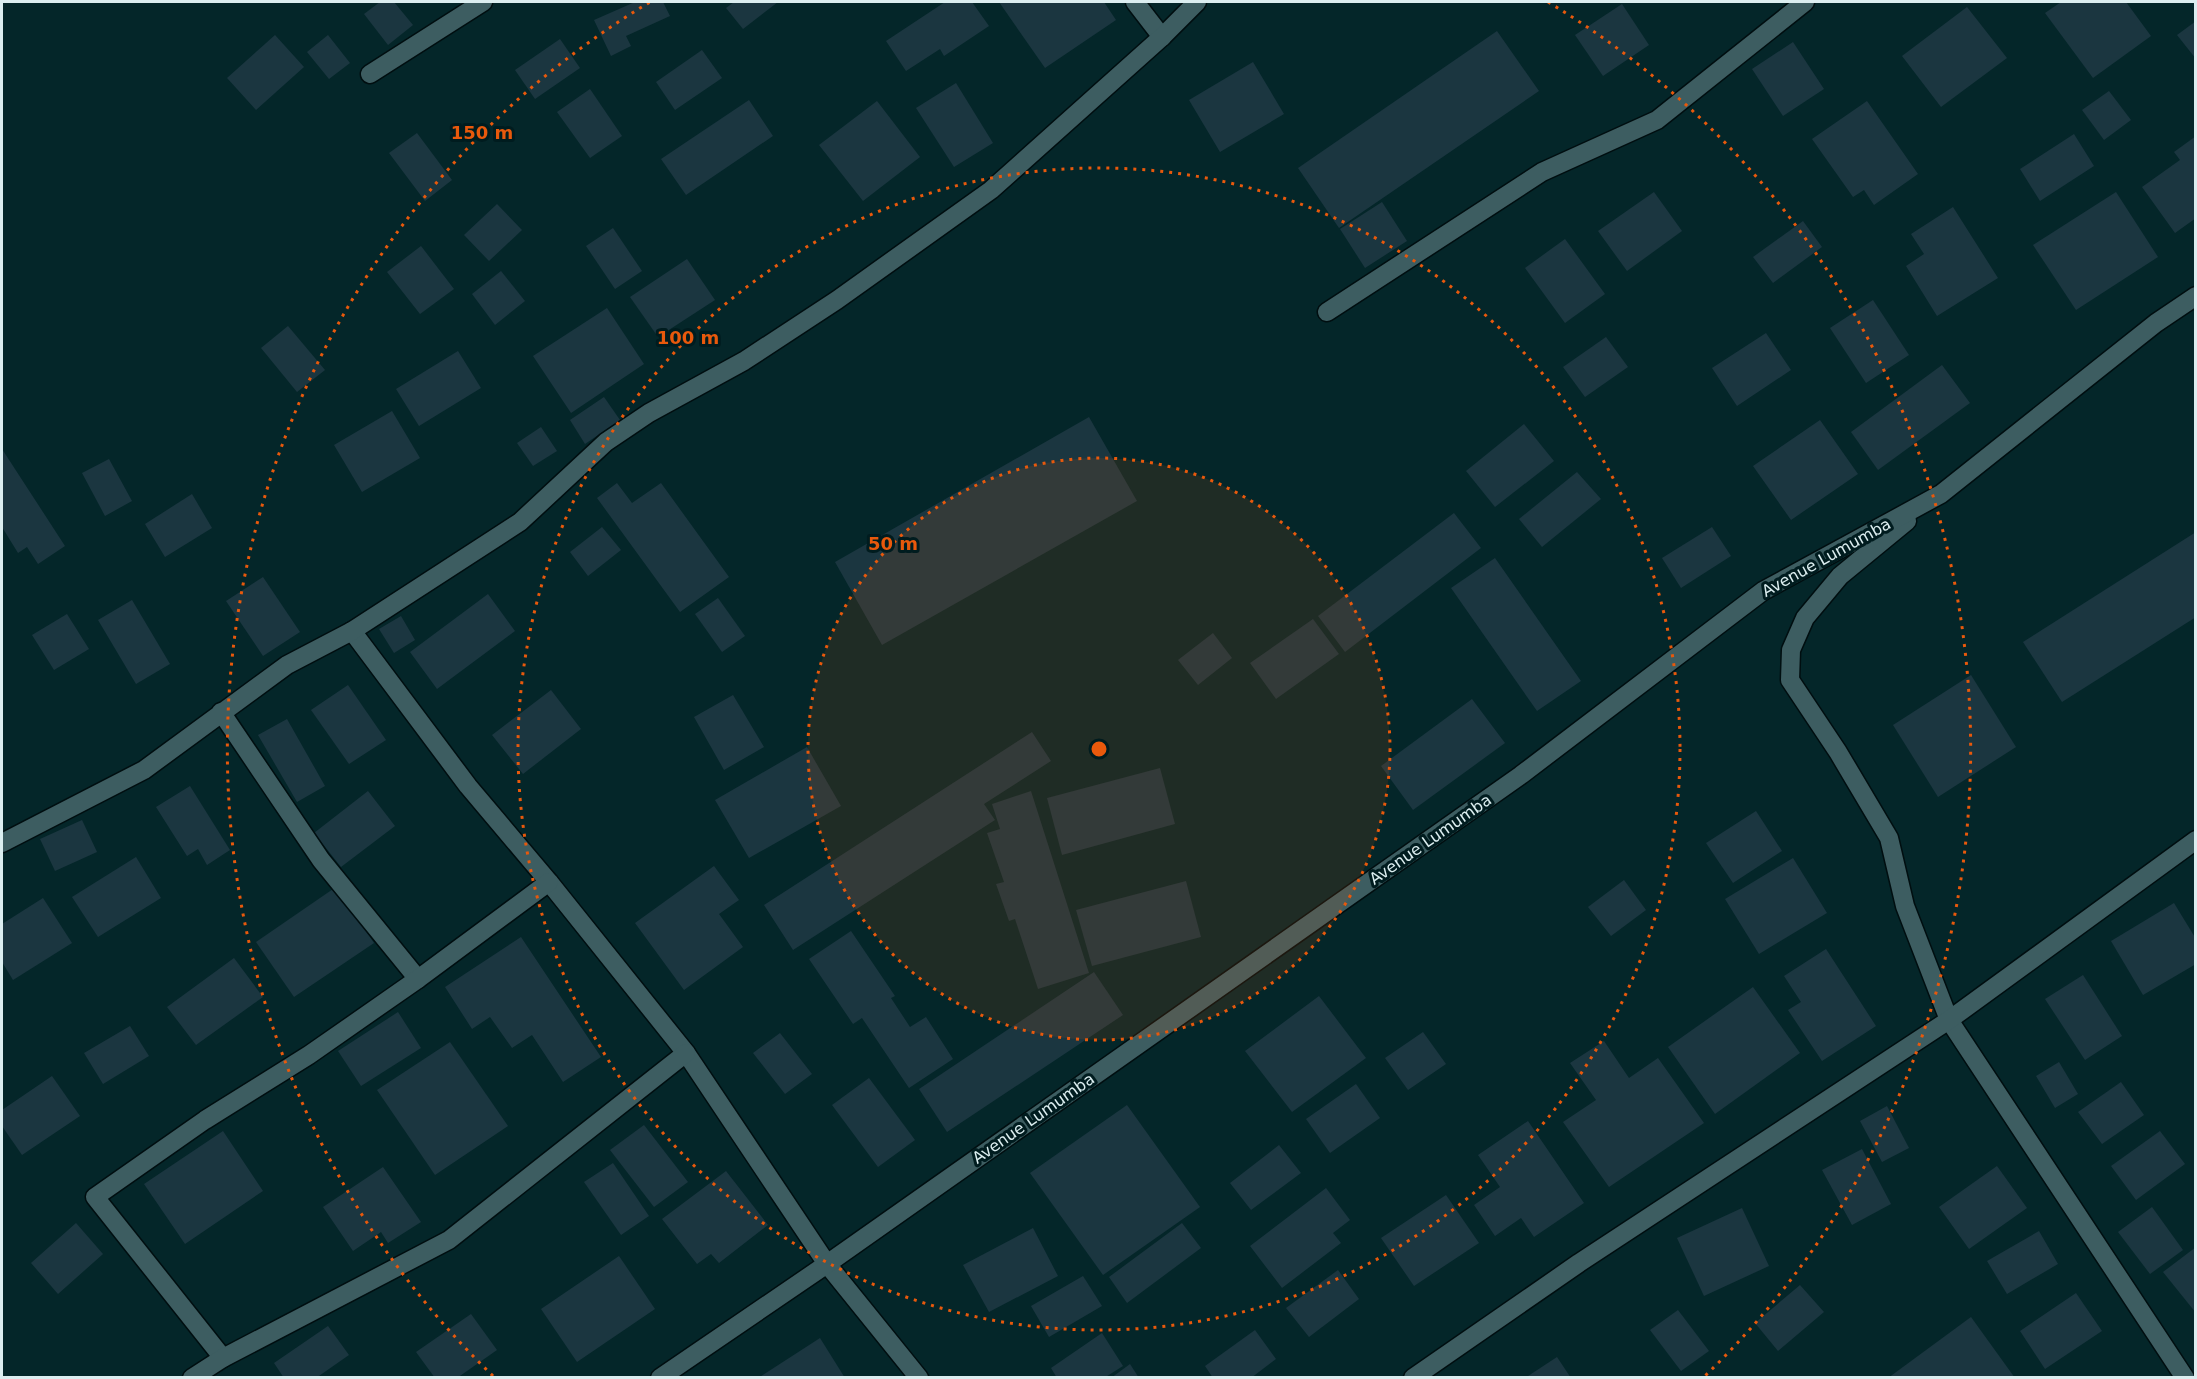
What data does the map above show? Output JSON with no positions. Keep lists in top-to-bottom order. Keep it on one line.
{"streets":{"street":["Avenue Lumumba"]},"rings":["150 m","100 m","50 m"]}
